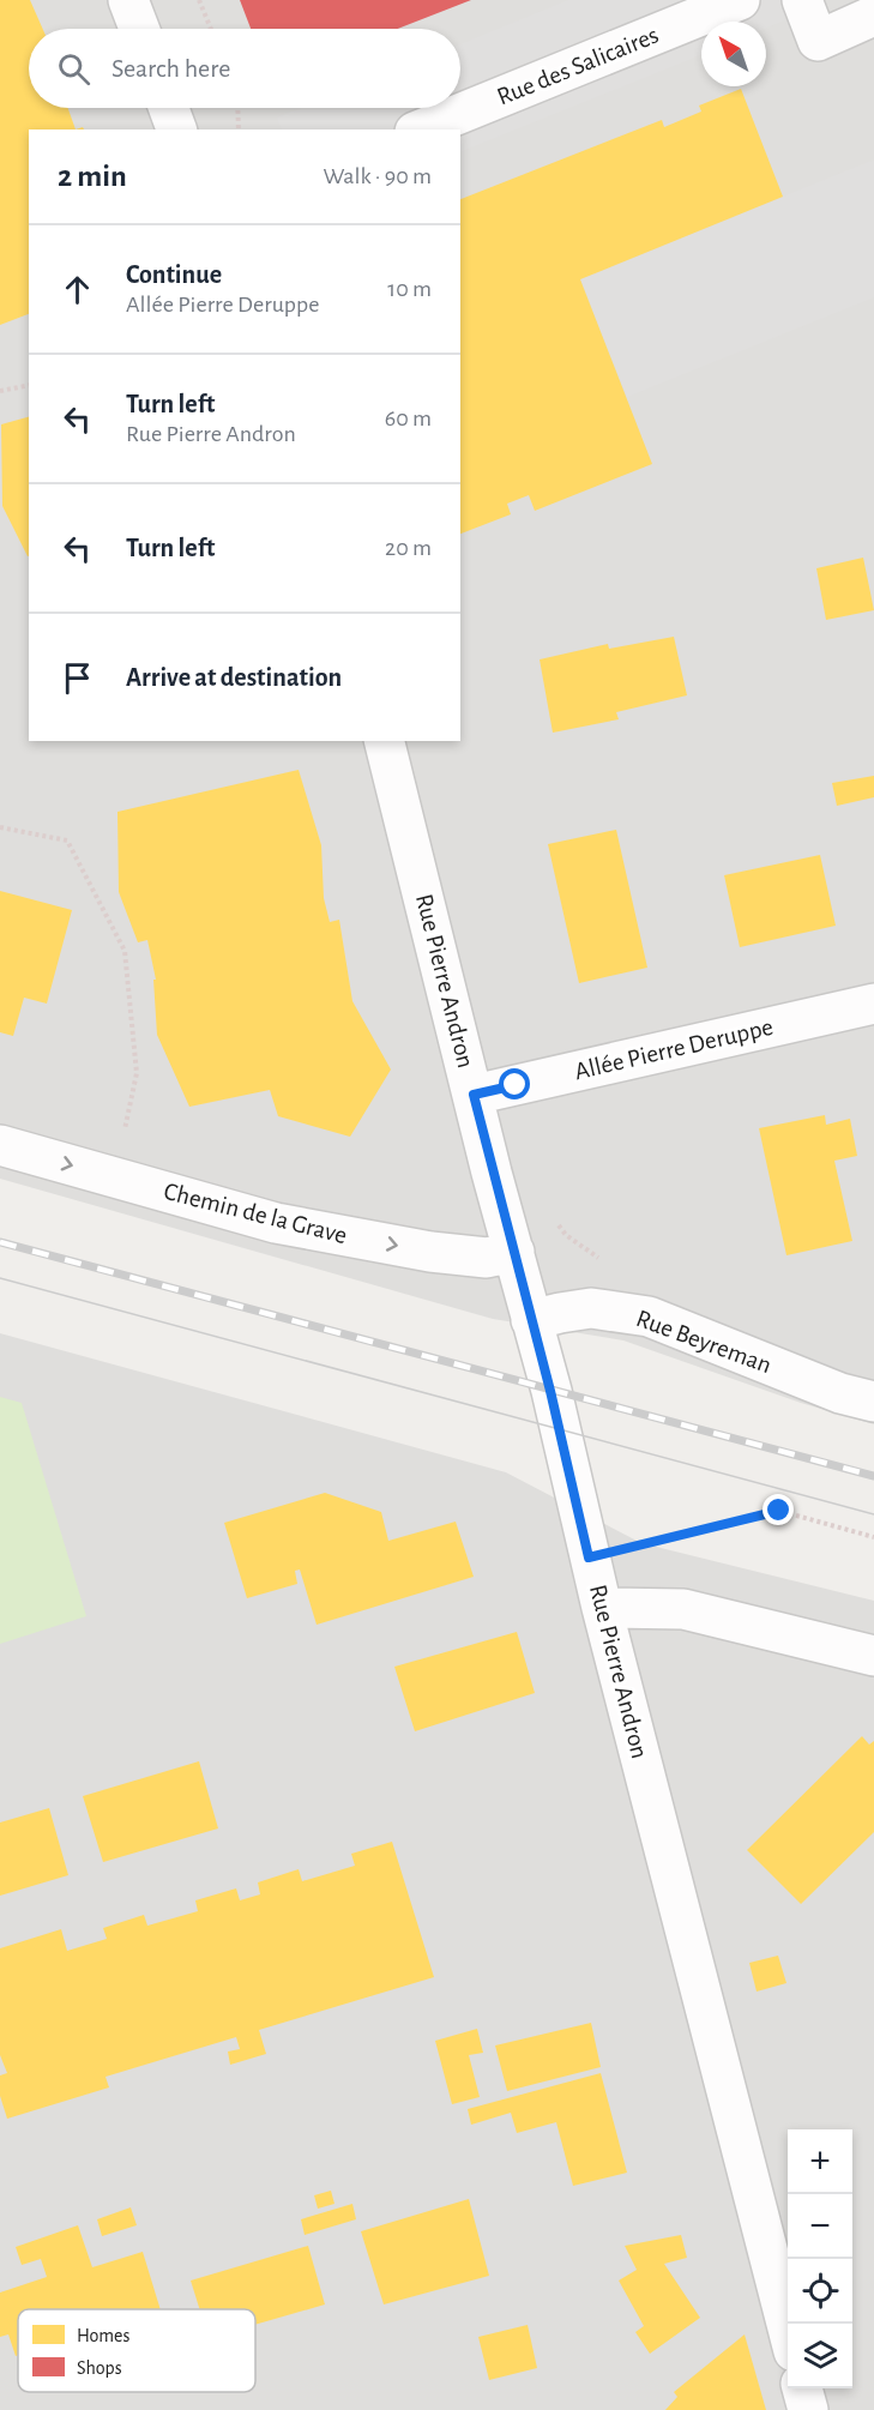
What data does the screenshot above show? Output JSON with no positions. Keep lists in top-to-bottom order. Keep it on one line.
{"streets":{"street":["Rue des Salicaires","Rue Pierre Andron","Allée Pierre Deruppe","Chemin de la Grave","Rue Beyreman"]},"crossings":[["Rue Pierre Andron","Allée Pierre Deruppe"],["Rue Pierre Andron","Chemin de la Grave"],["Rue Pierre Andron","Rue Beyreman"]],"one_way":["Chemin de la Grave"],"legend":["Homes","Shops"],"north":"top left","page":{"search":"Search here","heading":["2 min","Walk · 90 m"],"list":[["Continue","Allée Pierre Deruppe","10 m"],["Turn left","Rue Pierre Andron","60 m"],["Turn left","20 m"],"Arrive at destination"],"map_buttons":["+","−"]}}
